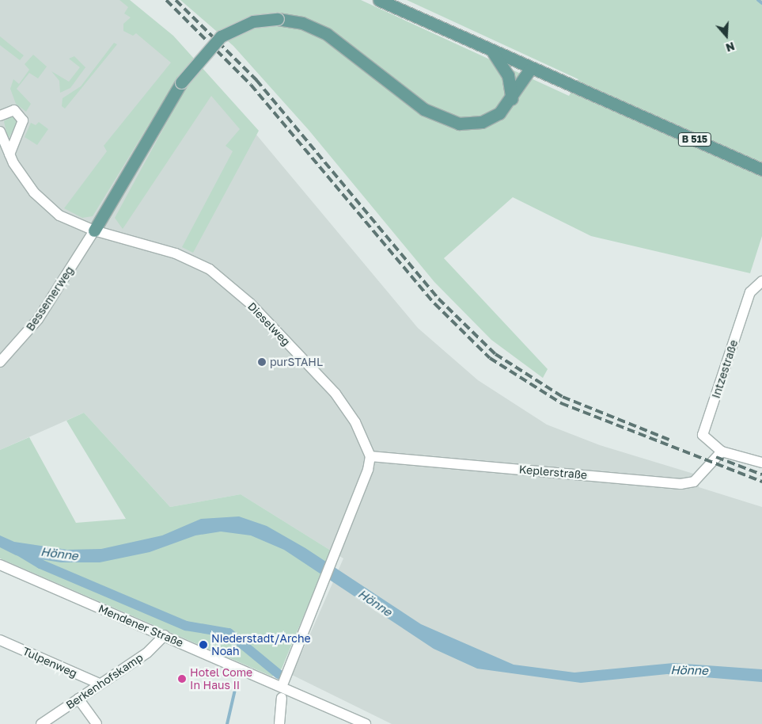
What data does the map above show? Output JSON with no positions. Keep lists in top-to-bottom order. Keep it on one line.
{"streets":{"main road":["B 515"],"street":["Bessemerweg","Dieselweg","Intzestraße","Keplerstraße","Mendener Straße","Tulpenweg","Berkenhofskamp"]},"crossings":[["Bessemerweg","Dieselweg"],["Dieselweg","Keplerstraße"],["Intzestraße","Keplerstraße"],["Mendener Straße","Berkenhofskamp"],["Tulpenweg","Berkenhofskamp"]],"water":["Hönne"],"places":["purSTAHL","Niederstadt/Arche Noah","Hotel Come In Haus II"],"north":"bottom"}
